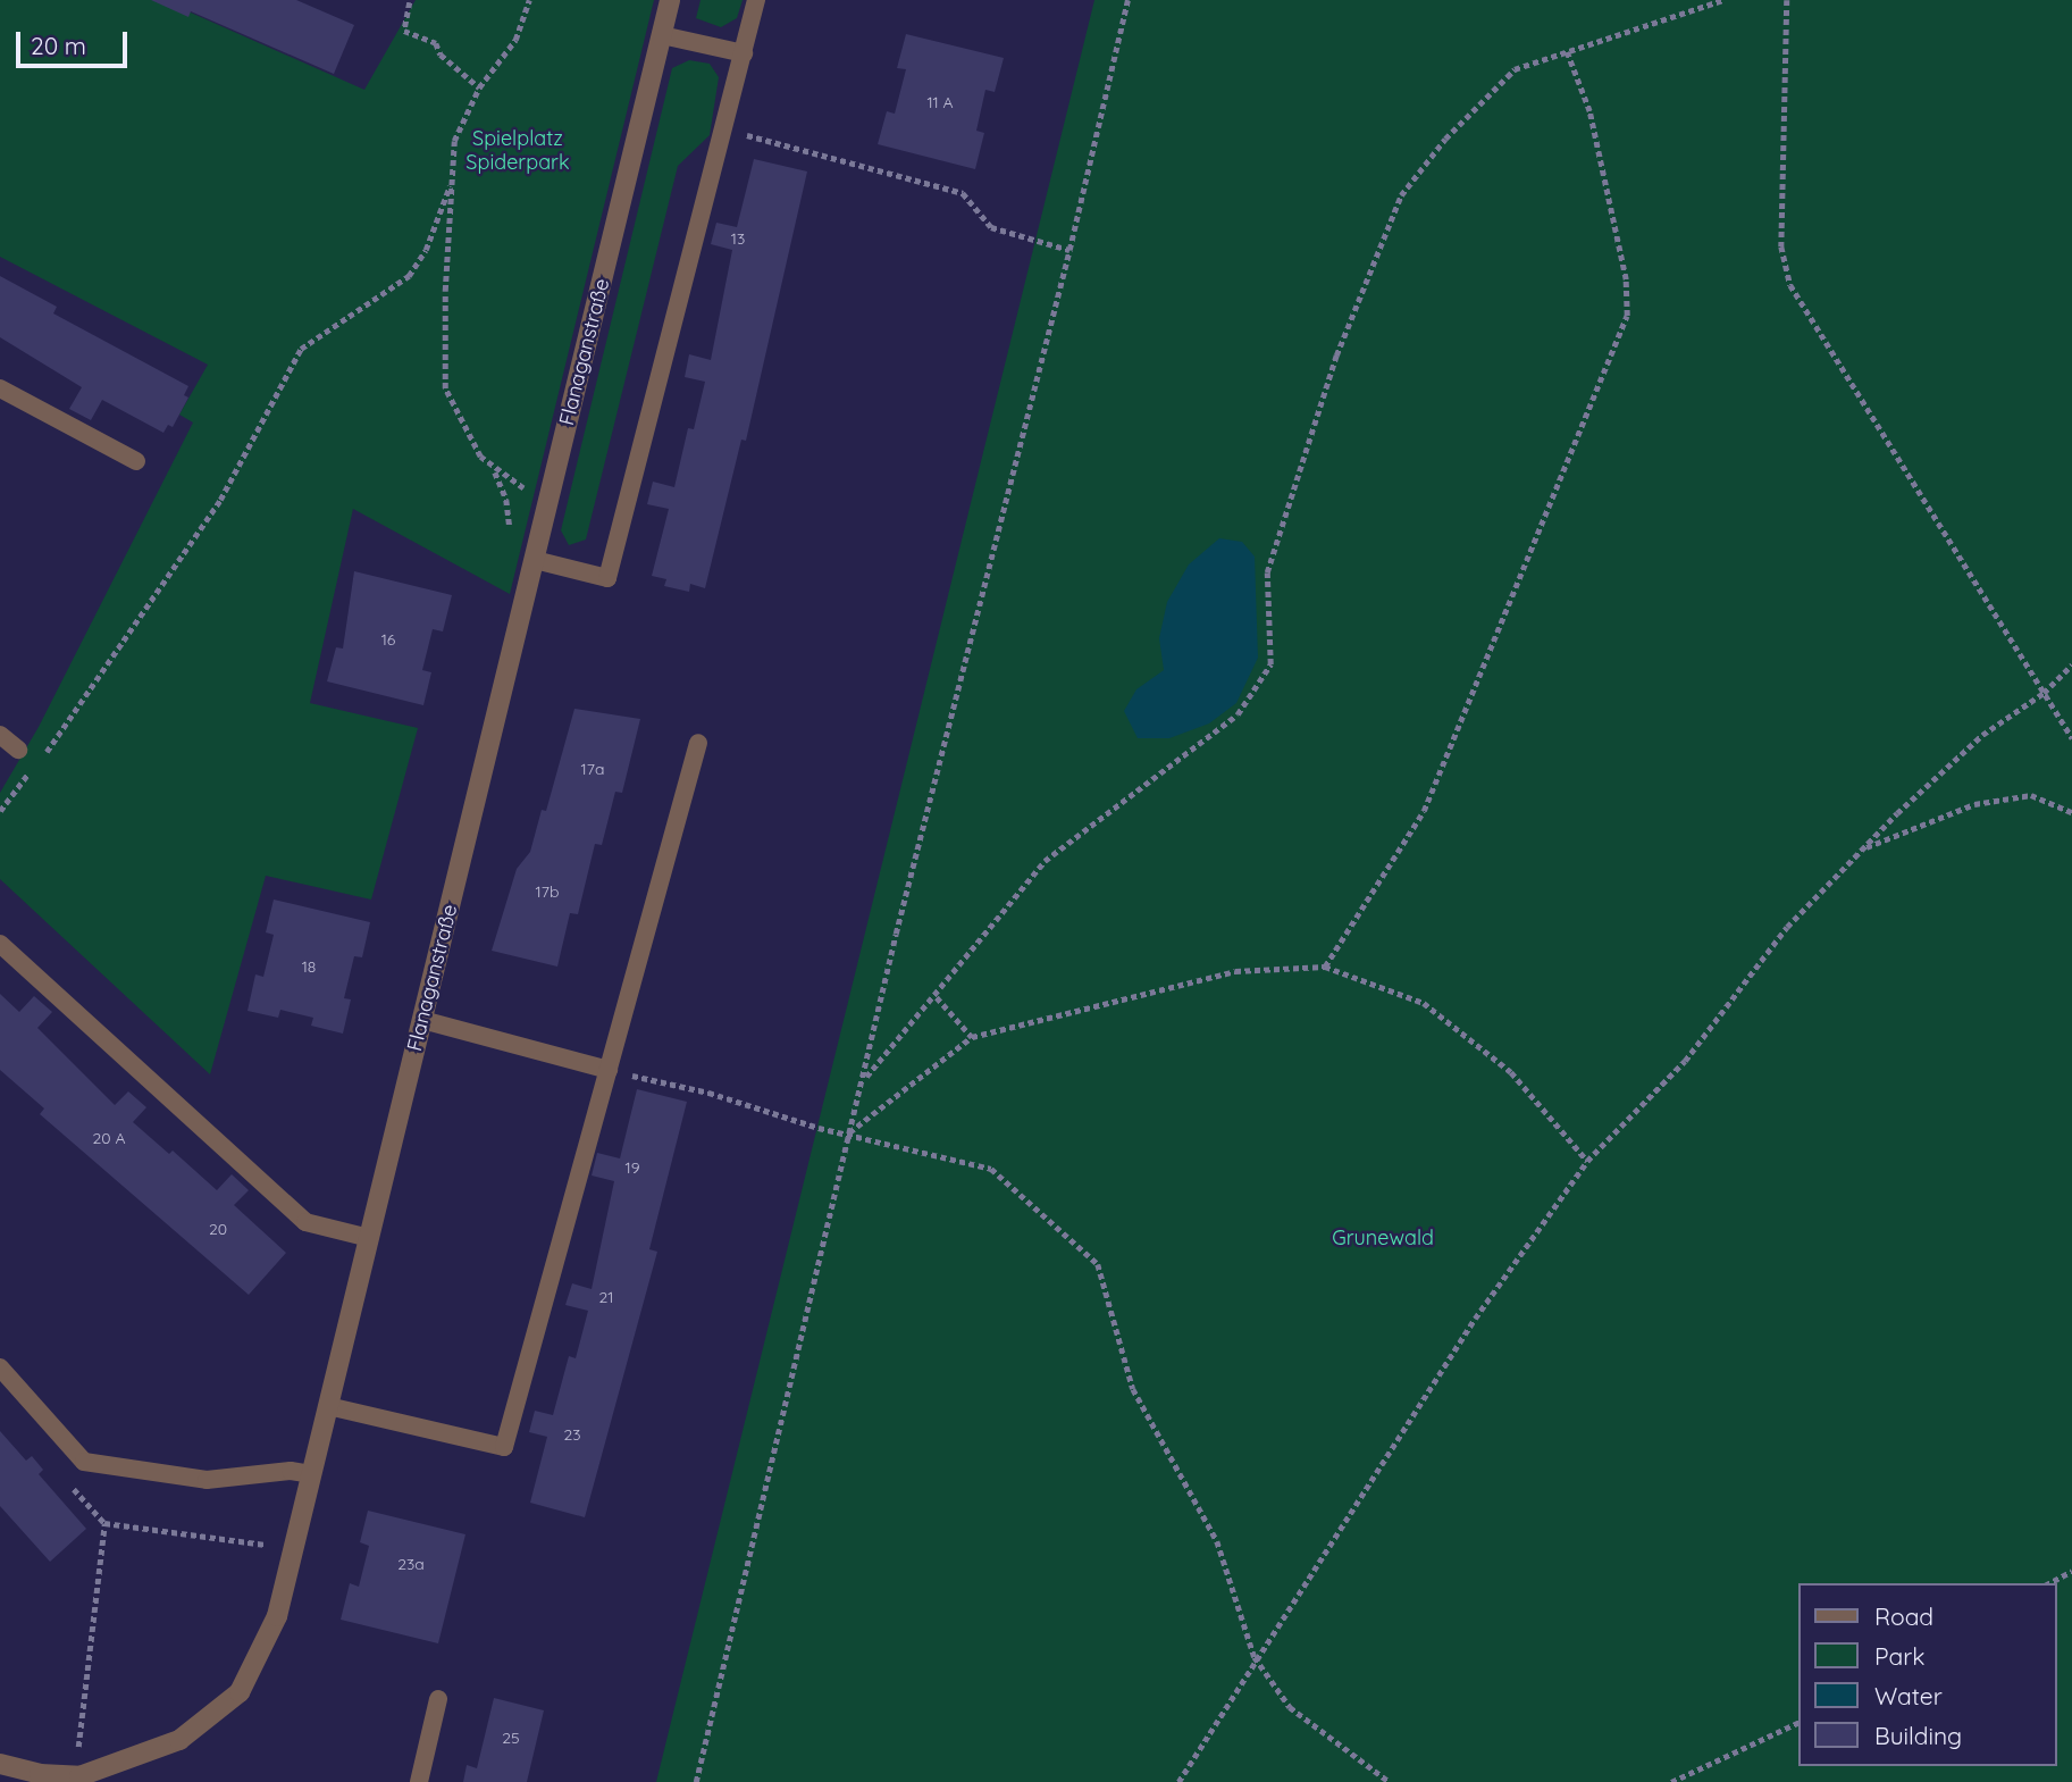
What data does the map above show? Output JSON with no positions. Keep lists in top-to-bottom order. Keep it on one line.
{"streets":{"street":["Flanaganstraße"]},"parks":["Spielplatz Spiderpark","Grunewald"],"house_numbers":["11 A","13","16","17a","17b","18","20 A","19","20","21","23","23a","25"],"legend":["Road","Park","Water","Building"],"scale_bar":"20 m"}
